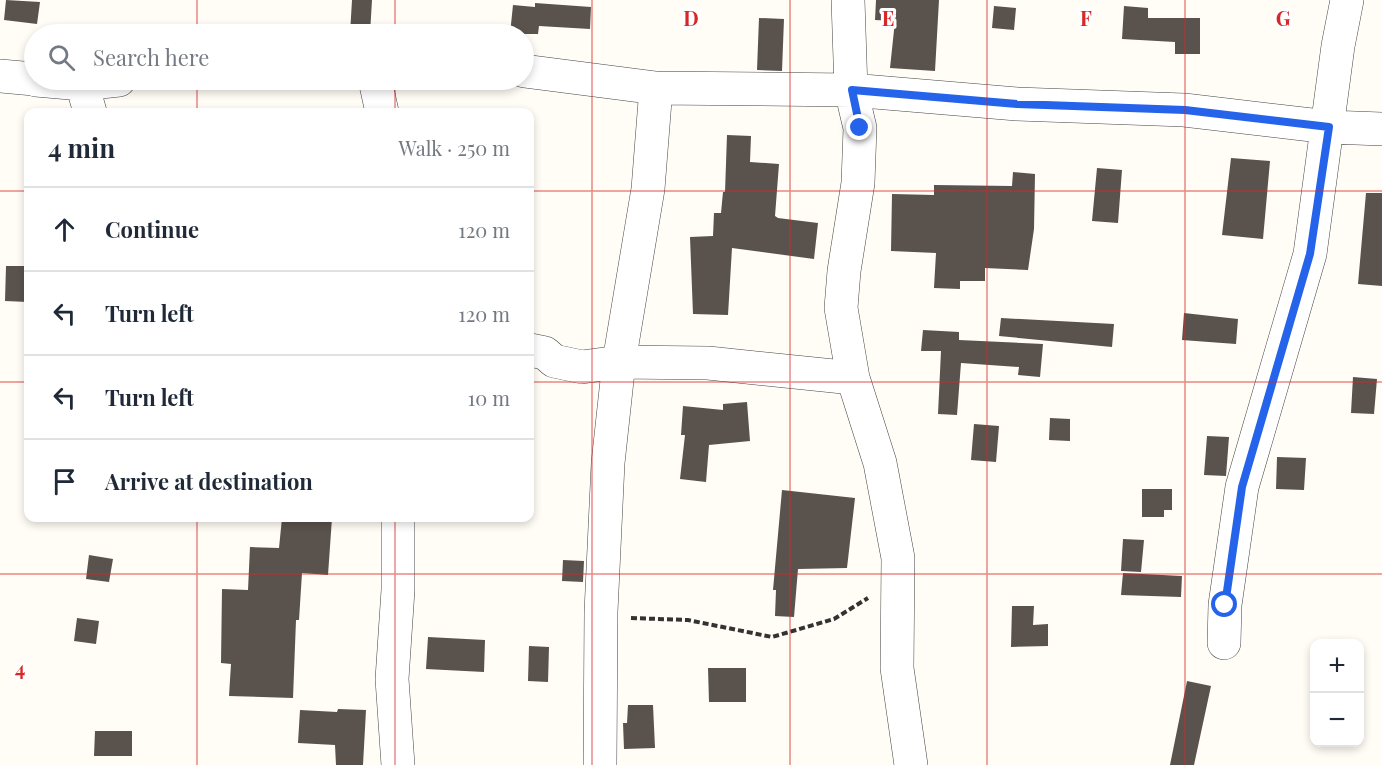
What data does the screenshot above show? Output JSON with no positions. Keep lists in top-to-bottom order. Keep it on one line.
{"page":{"search":"Search here","heading":["4 min","Walk · 250 m"],"list":[["Continue","120 m"],["Turn left","120 m"],["Turn left","10 m"],"Arrive at destination"],"map_buttons":["+","−"]},"grid":{"columns":["D","E","F","G"],"rows":["4"]}}
